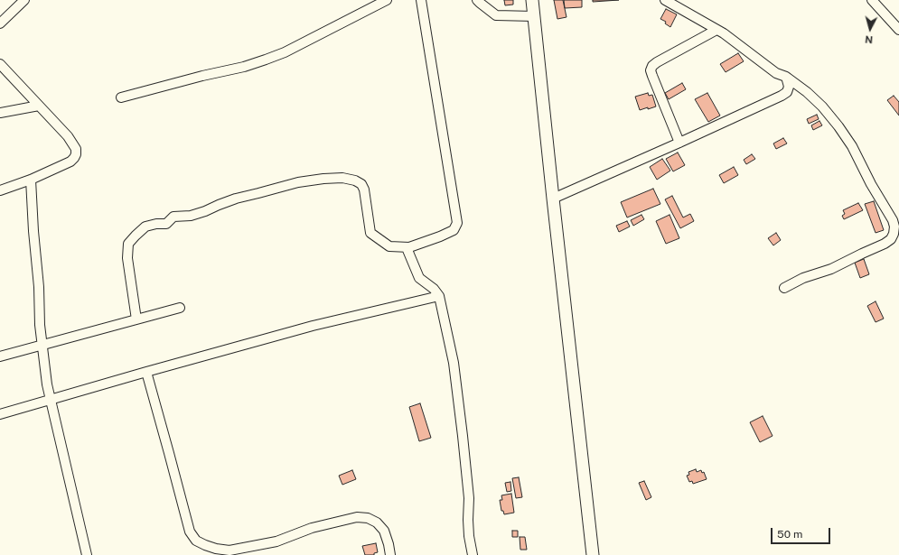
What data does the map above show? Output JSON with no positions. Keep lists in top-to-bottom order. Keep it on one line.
{"scale_bar":"50 m","north":"bottom"}
